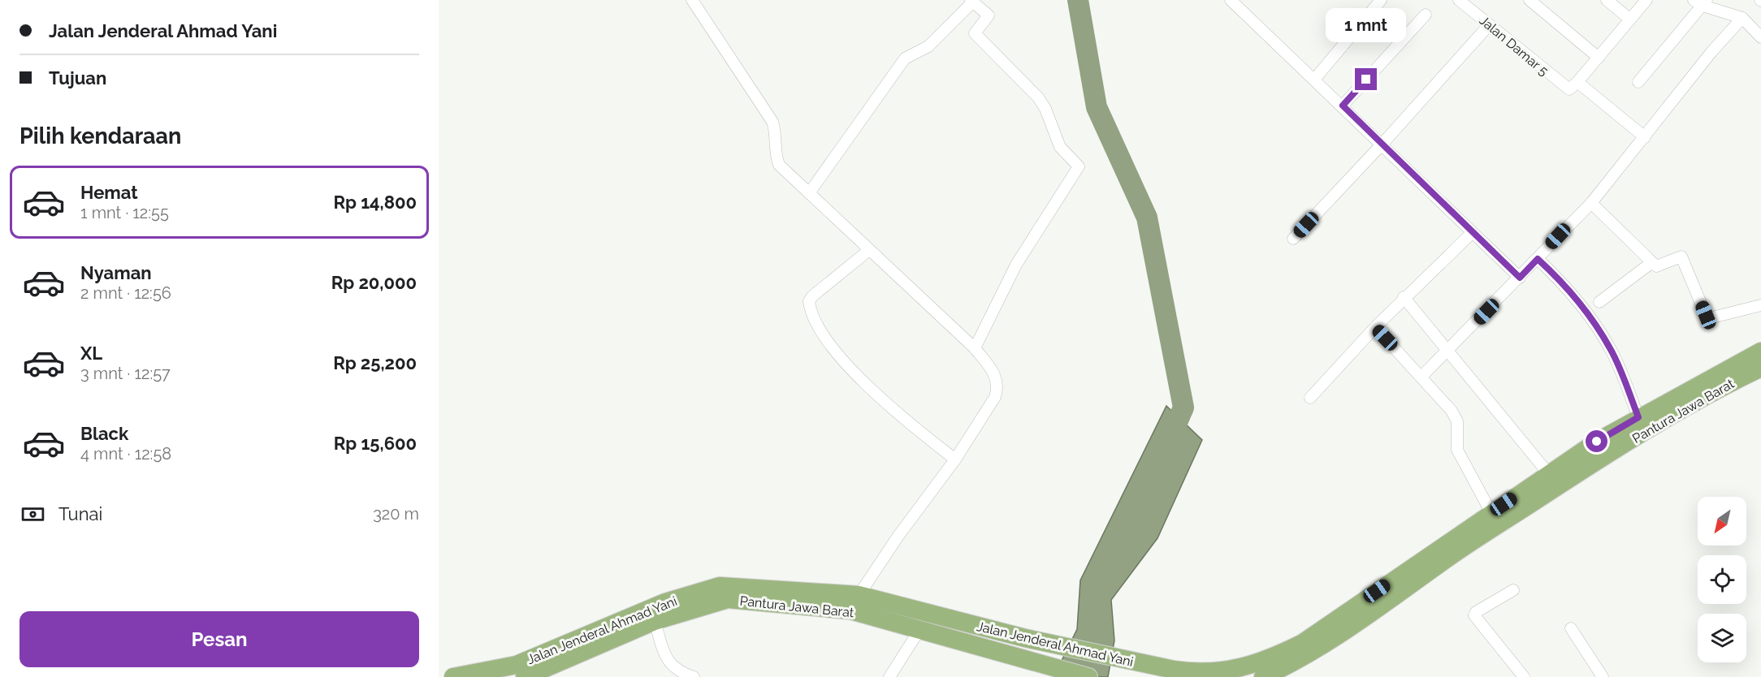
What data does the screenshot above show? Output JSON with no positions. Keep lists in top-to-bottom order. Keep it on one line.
{"streets":{"highway":["Pantura Jawa Barat","Jalan Jenderal Ahmad Yani"],"street":["Jalan Damar 5"]},"crossings":[["Pantura Jawa Barat","Jalan Jenderal Ahmad Yani"]],"north":"bottom left","page":{"banner":["Jalan Jenderal Ahmad Yani","Tujuan"],"bubble":"1 mnt","heading":"Pilih kendaraan","list":[{"name":"Hemat","note":"1 mnt · 12:55","value":"Rp 14,800"},{"name":"Nyaman","note":"2 mnt · 12:56","value":"Rp 20,000"},{"name":"XL","note":"3 mnt · 12:57","value":"Rp 25,200"},{"name":"Black","note":"4 mnt · 12:58","value":"Rp 15,600"}],"pay":["Tunai","320 m"],"buttons":"Pesan"}}
